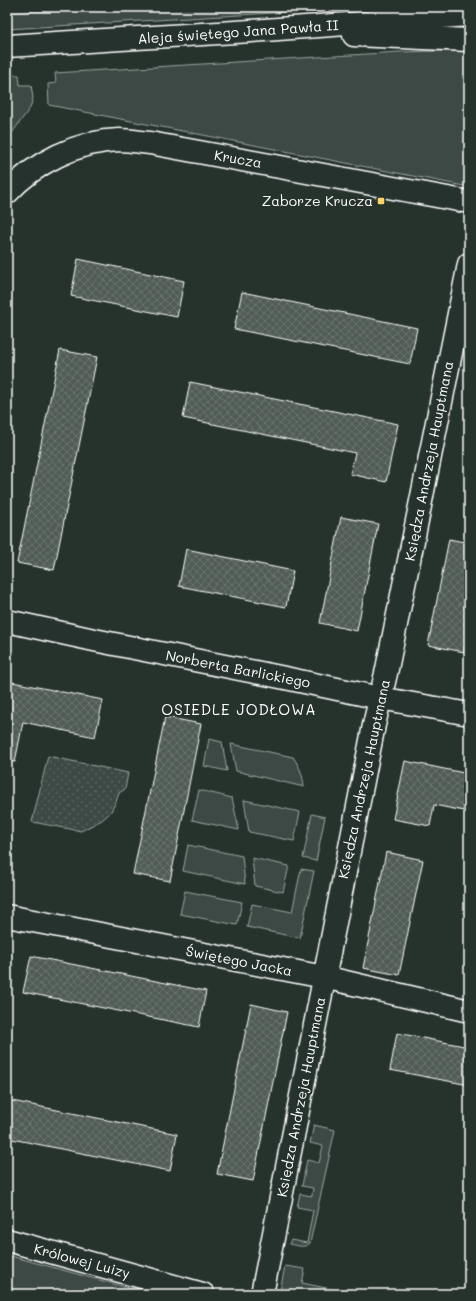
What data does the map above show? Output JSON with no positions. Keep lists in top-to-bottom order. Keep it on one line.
{"streets":{"street":["Aleja świętego Jana Pawła II","Krucza","Księdza Andrzeja Hauptmana","Norberta Barlickiego","Świętego Jacka","Królowej Luizy"]},"crossings":[["Księdza Andrzeja Hauptmana","Norberta Barlickiego"],["Księdza Andrzeja Hauptmana","Świętego Jacka"]],"districts":["OSIEDLE JODŁOWA"],"places":{"transit":["Zaborze Krucza"]}}
